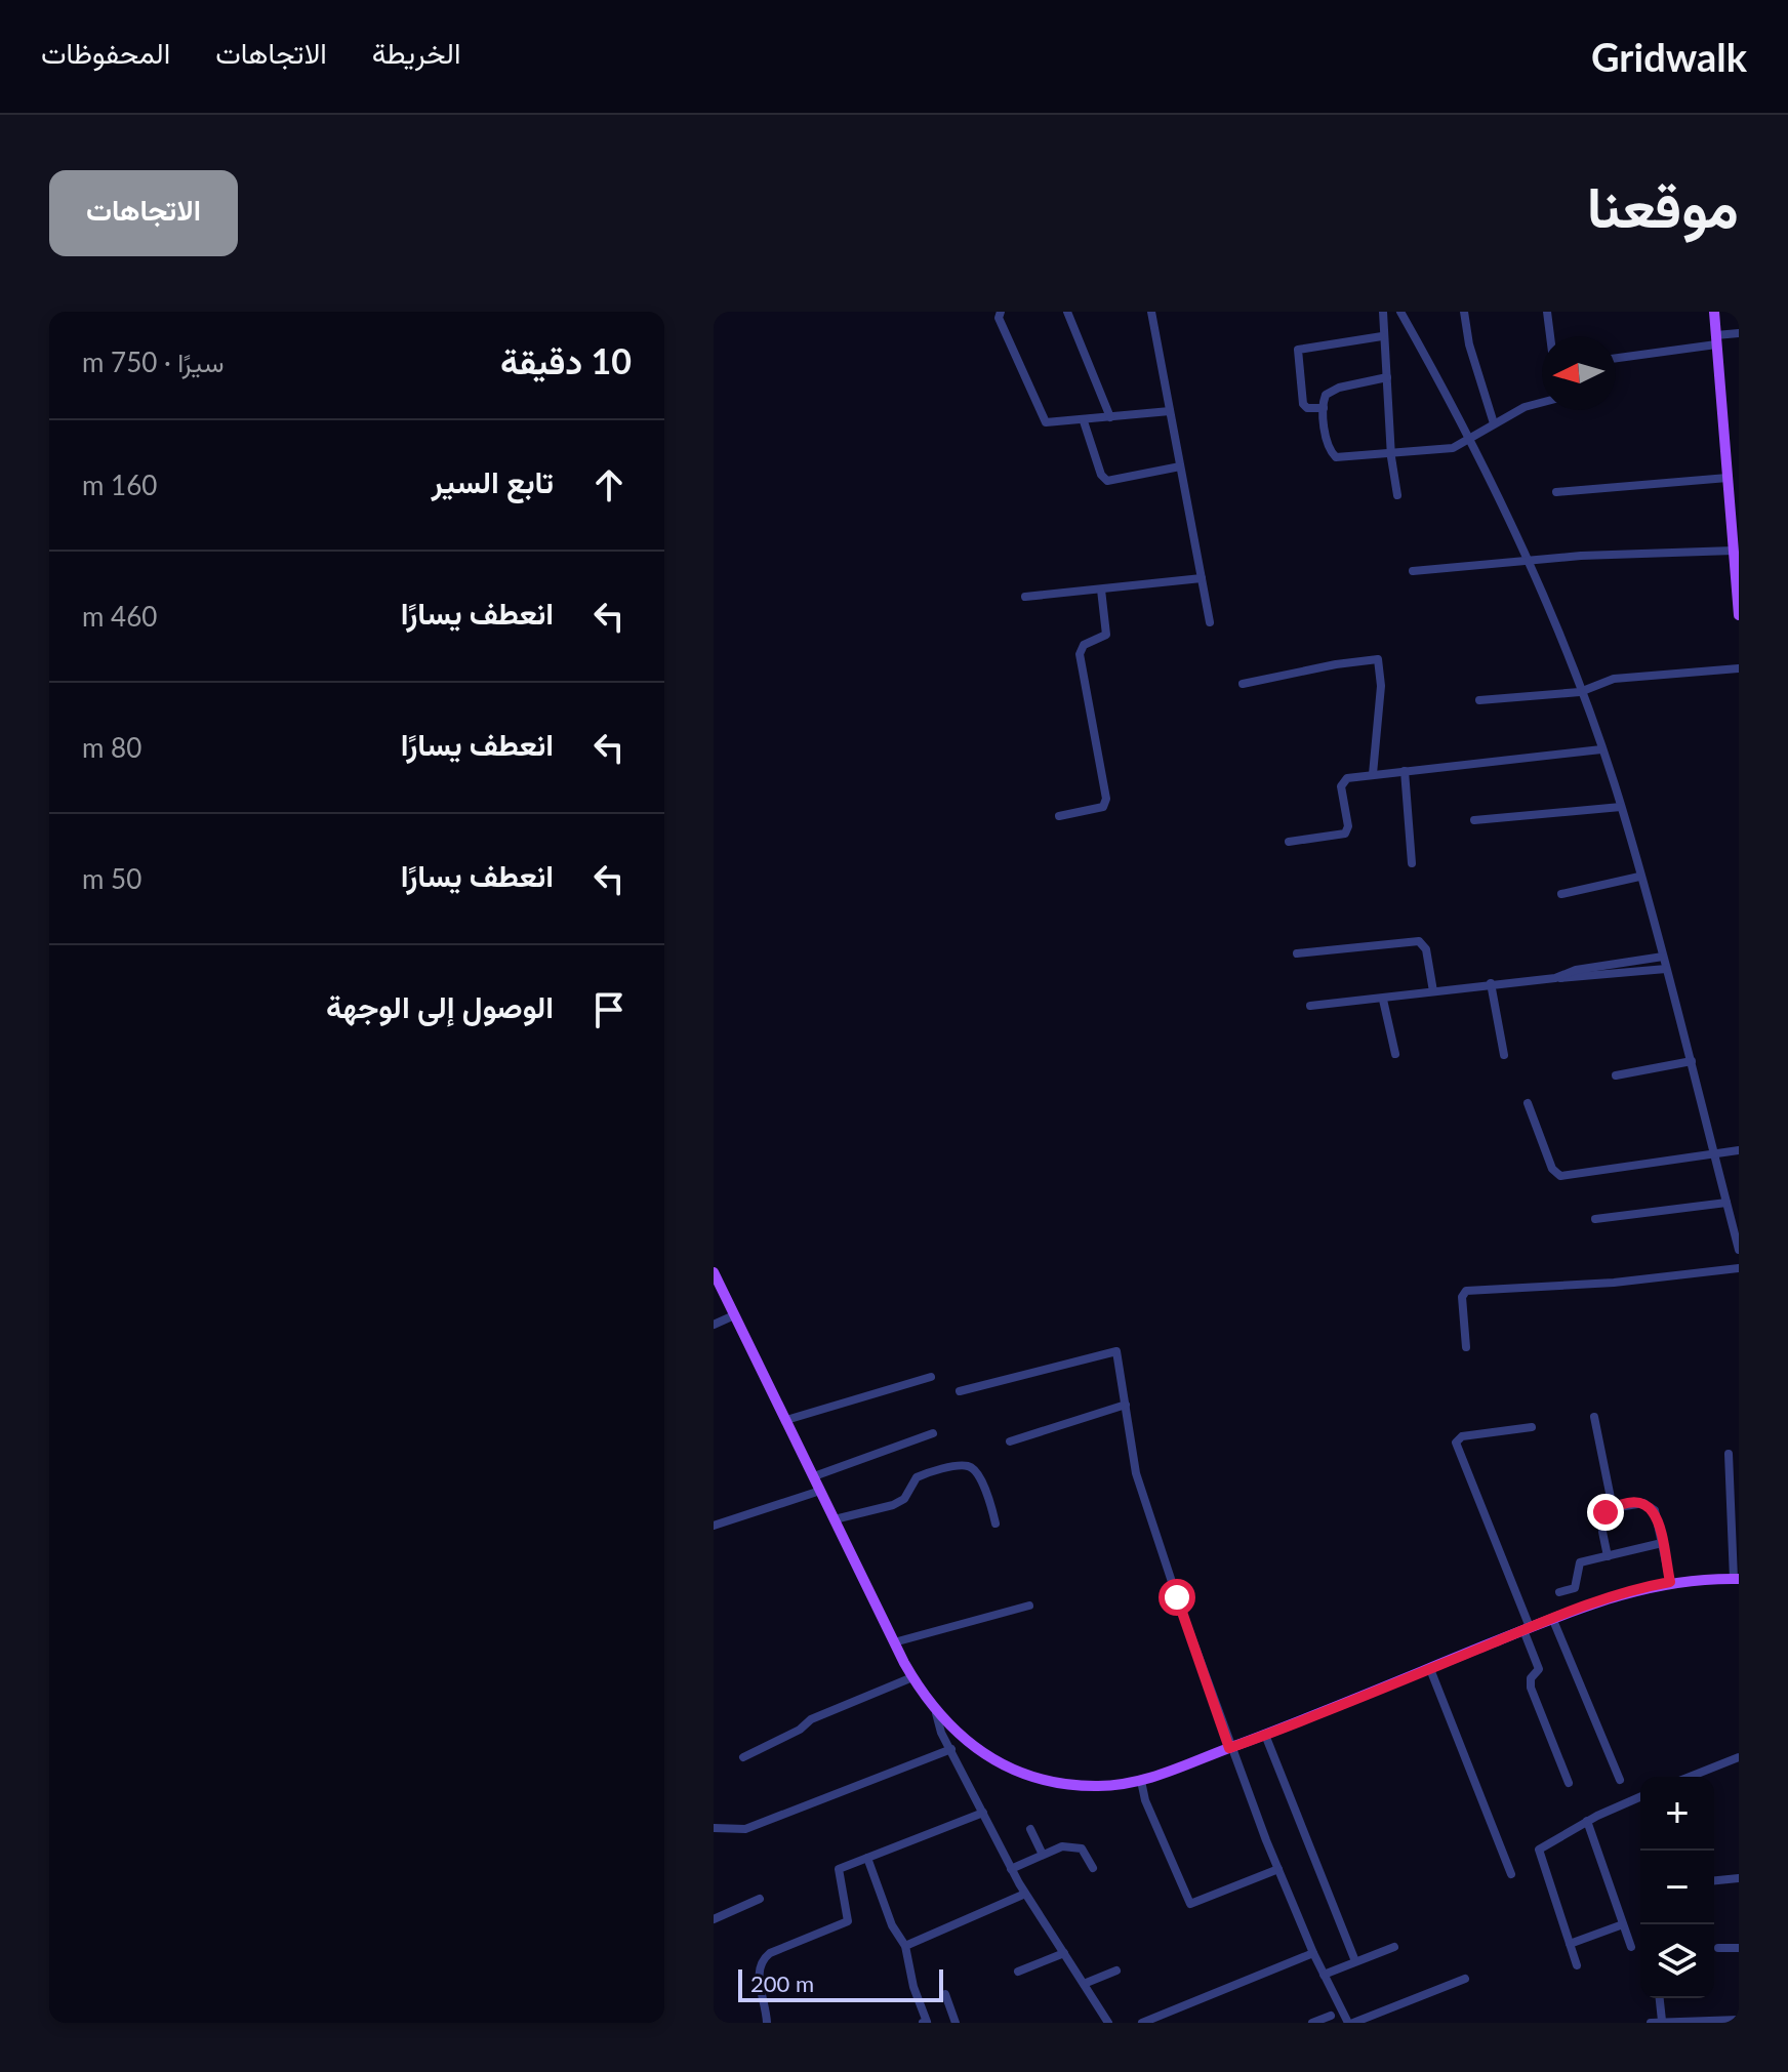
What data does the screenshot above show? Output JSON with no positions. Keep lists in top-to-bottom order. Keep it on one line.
{"scale_bar":"200 m","north":"left","page":{"header":"Gridwalk","nav":["الخريطة","الاتجاهات","المحفوظات"],"title":"موقعنا","buttons":"الاتجاهات","heading":["10 دقيقة","سيرًا · 750 m"],"list":[["تابع السير","160 m"],["انعطف يسارًا","460 m"],["انعطف يسارًا","80 m"],["انعطف يسارًا","50 m"],"الوصول إلى الوجهة"],"map_buttons":["+","−"],"scale":"200 m"}}
